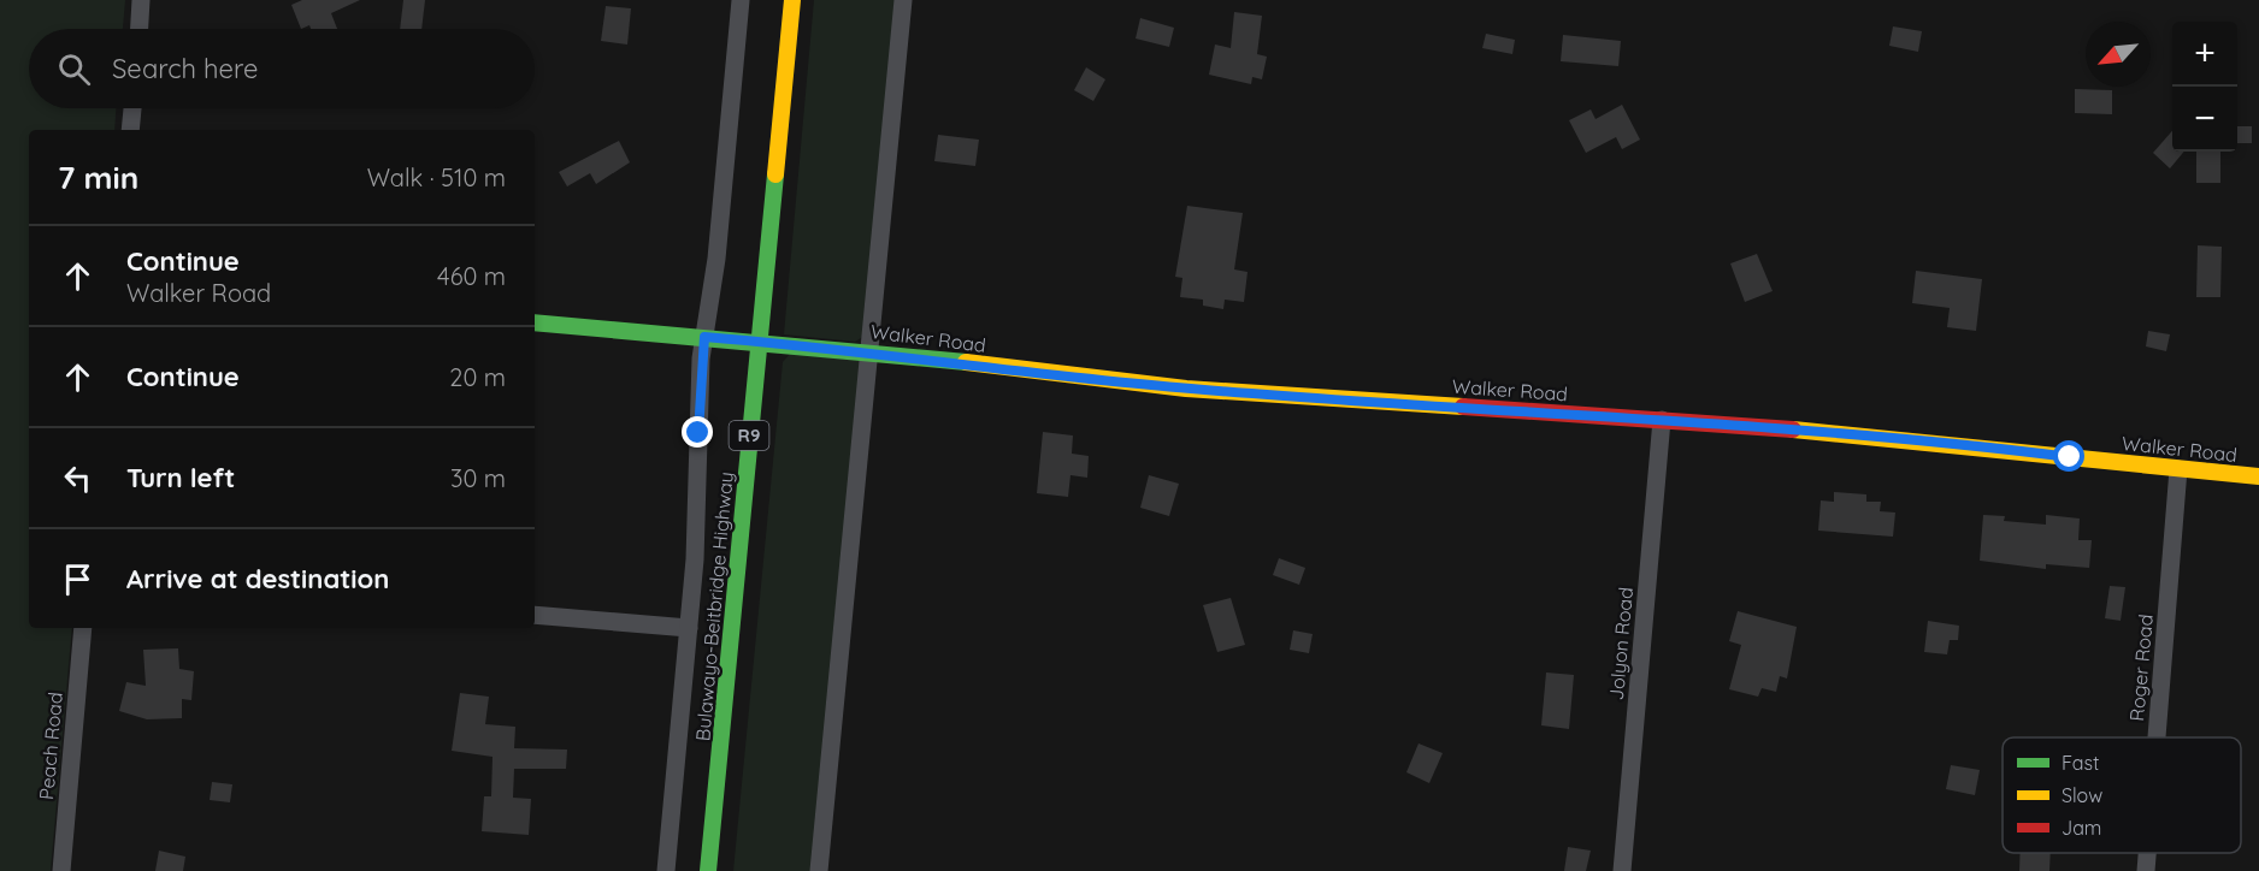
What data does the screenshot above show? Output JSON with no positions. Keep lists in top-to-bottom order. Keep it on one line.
{"streets":{"main road":["Walker Road","R9","Bulawayo-Beitbridge Highway"],"street":["Jolyon Road","Roger Road","Peach Road"]},"crossings":[["Walker Road","Bulawayo-Beitbridge Highway"],["Walker Road","Jolyon Road"],["Walker Road","Roger Road"]],"legend":["Fast","Slow","Jam"],"north":"bottom left","page":{"map_buttons":["+","−"],"search":"Search here","heading":["7 min","Walk · 510 m"],"list":[["Continue","Walker Road","460 m"],["Continue","20 m"],["Turn left","30 m"],"Arrive at destination"]}}
